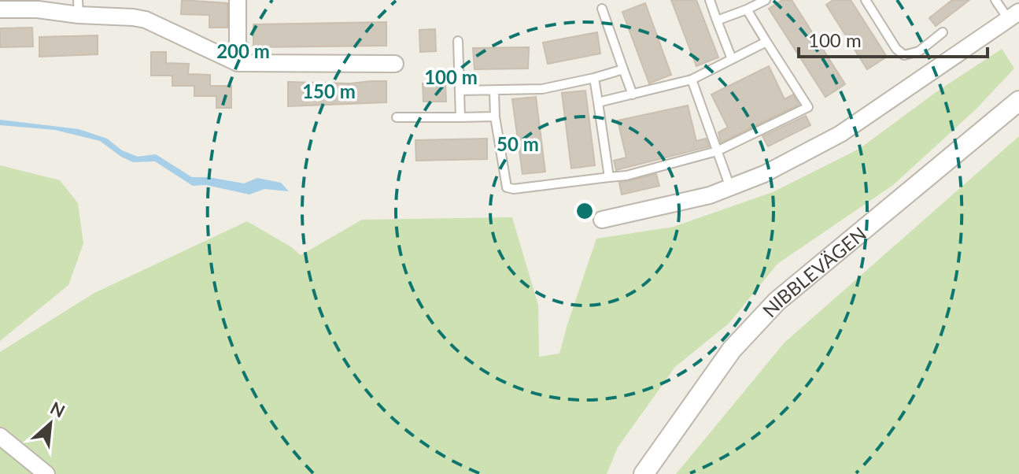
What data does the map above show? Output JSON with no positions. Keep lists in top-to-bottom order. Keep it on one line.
{"streets":{"street":["NIBBLEVÄGEN"]},"scale_bar":"100 m","north":"top right","rings":["200 m","100 m","150 m","50 m"]}
